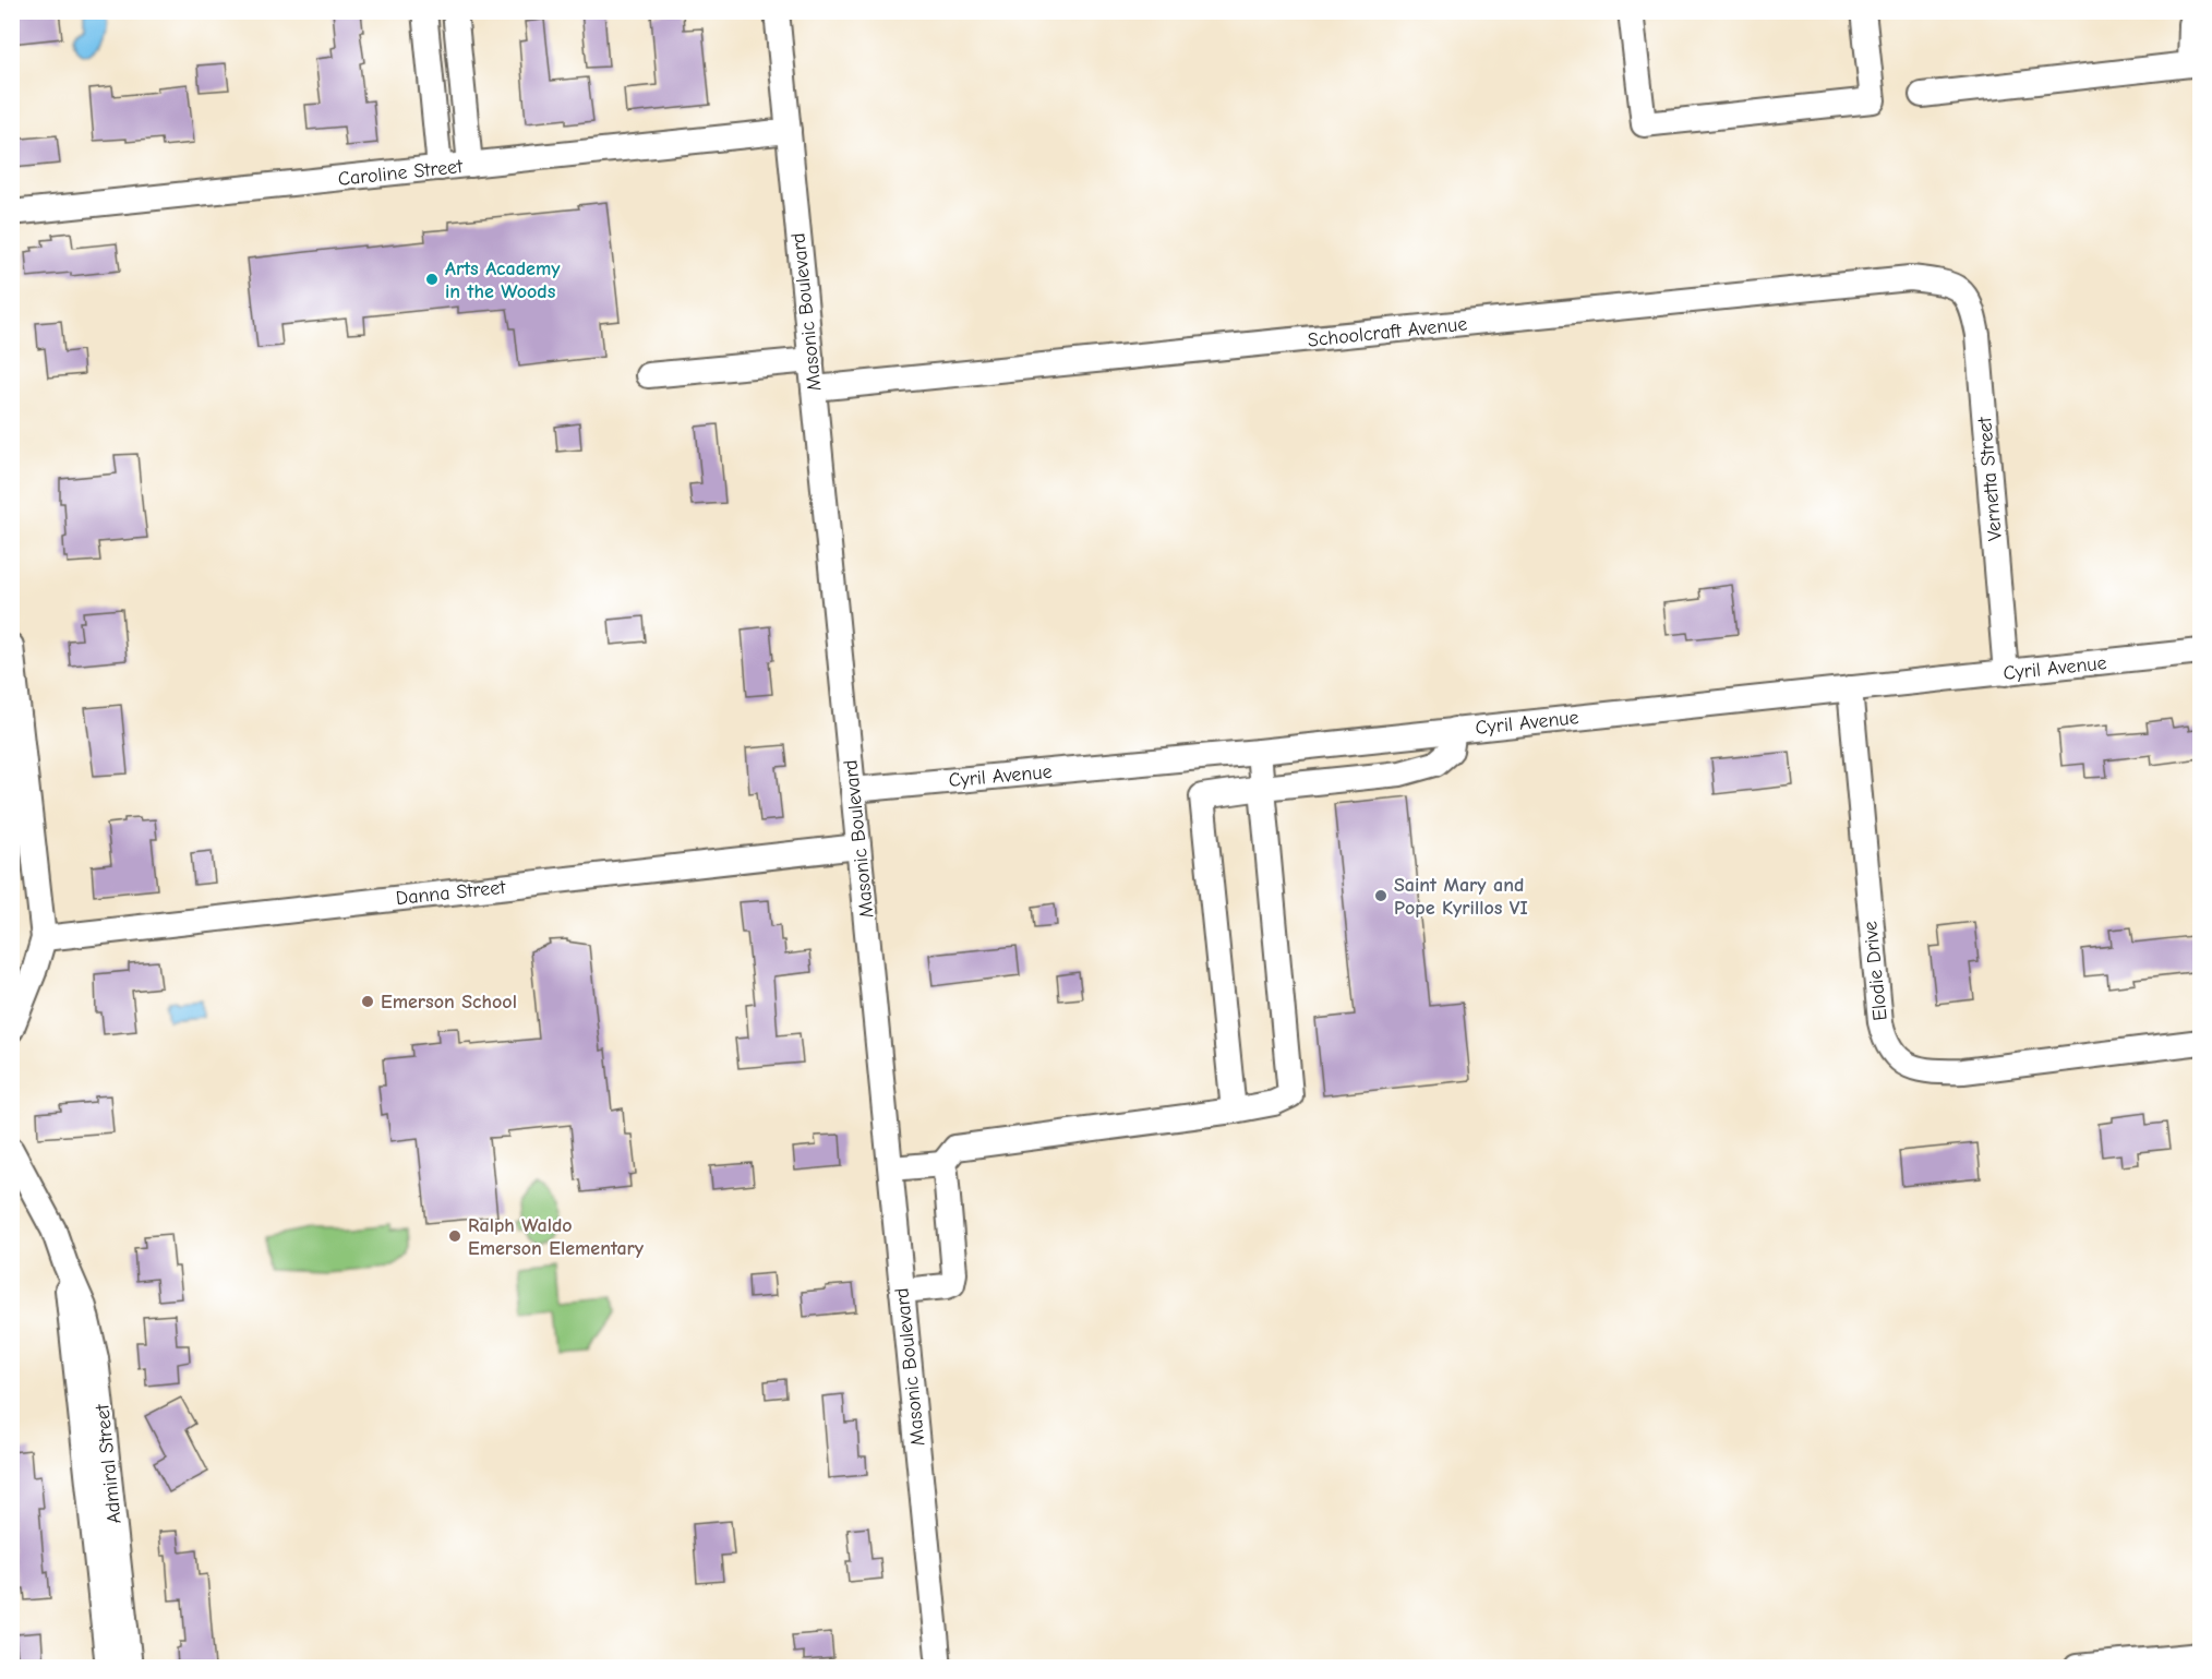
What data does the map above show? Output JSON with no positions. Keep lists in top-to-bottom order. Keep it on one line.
{"streets":{"street":["Caroline Street","Masonic Boulevard","Schoolcraft Avenue","Vernetta Street","Cyril Avenue","Danna Street","Elodie Drive","Admiral Street"]},"crossings":[["Caroline Street","Masonic Boulevard"],["Masonic Boulevard","Schoolcraft Avenue"],["Masonic Boulevard","Cyril Avenue"],["Masonic Boulevard","Danna Street"],["Schoolcraft Avenue","Vernetta Street"],["Vernetta Street","Cyril Avenue"],["Cyril Avenue","Elodie Drive"]],"places":["Arts Academy in the Woods","Saint Mary and Pope Kyrillos VI","Emerson School","Ralph Waldo Emerson Elementary"]}
